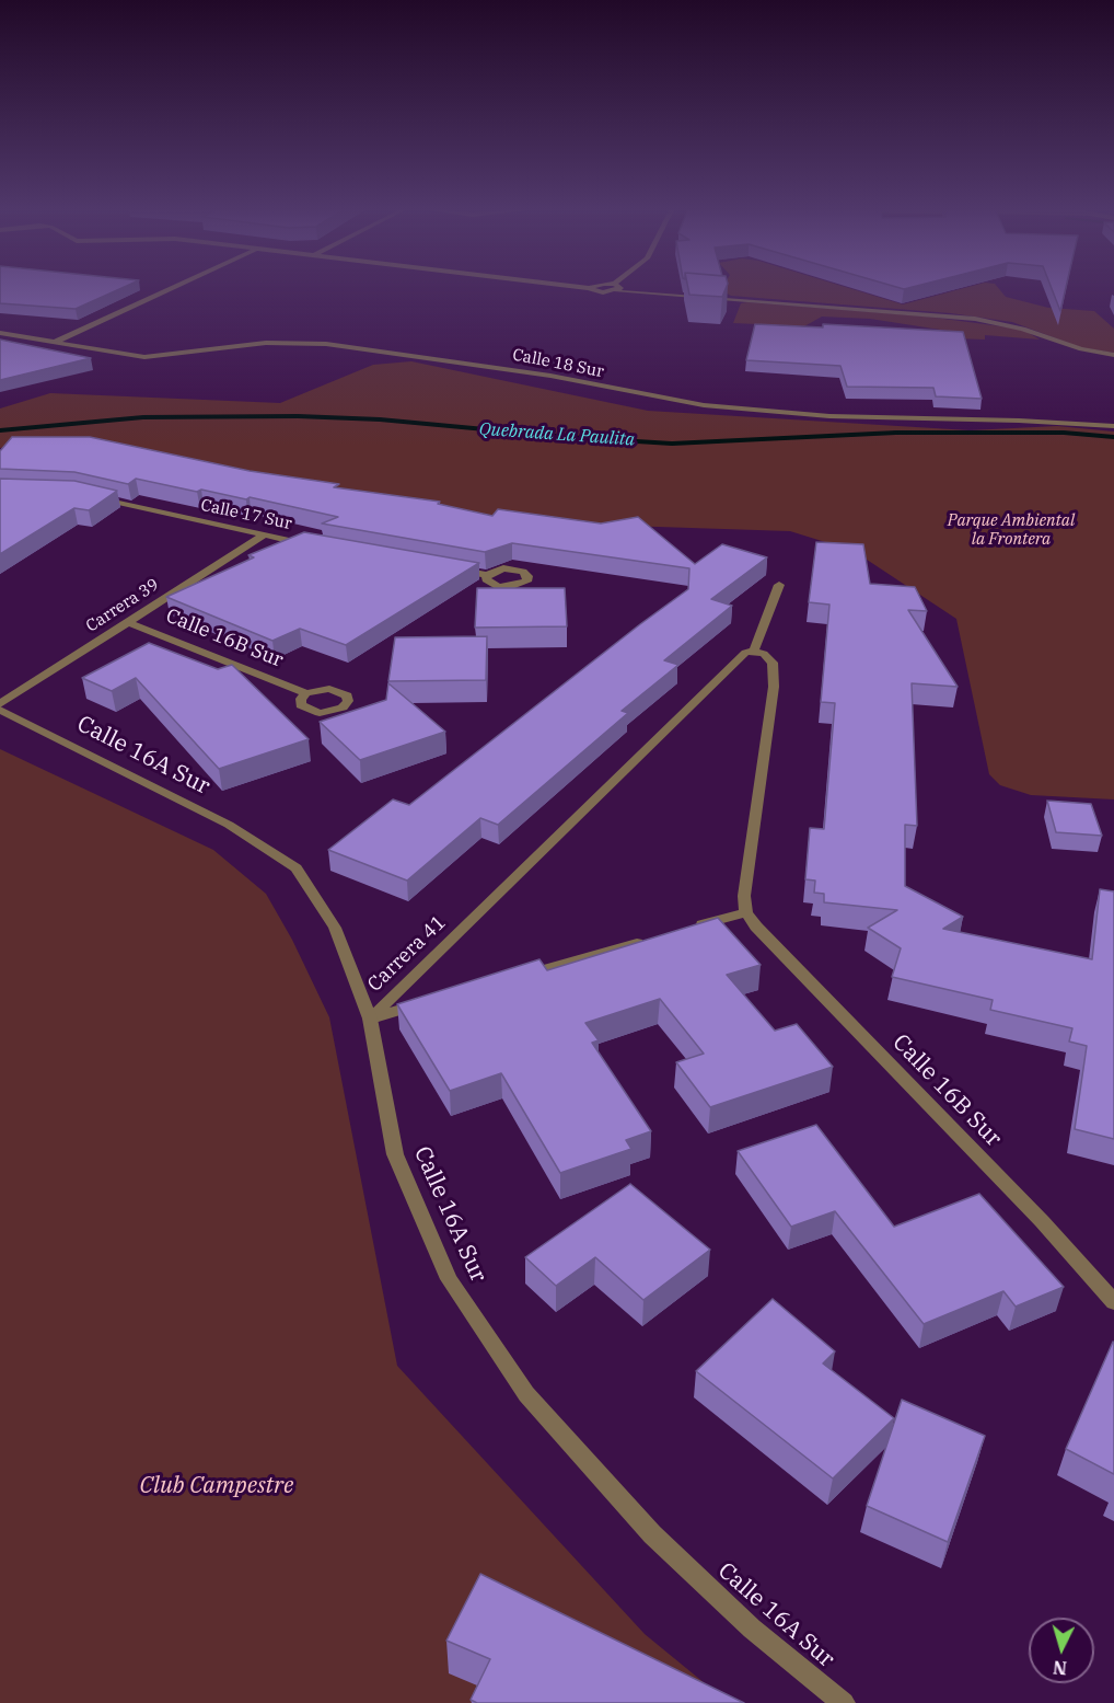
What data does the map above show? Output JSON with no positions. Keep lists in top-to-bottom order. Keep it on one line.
{"streets":{"street":["Calle 18 Sur","Calle 17 Sur","Carrera 39","Calle 16B Sur","Calle 16A Sur","Carrera 41"]},"crossings":[["Calle 17 Sur","Carrera 39"],["Carrera 39","Calle 16B Sur"],["Calle 16A Sur","Carrera 41"]],"water":["Quebrada La Paulita"],"parks":["Parque Ambiental la Frontera","Club Campestre"],"north":"bottom"}
